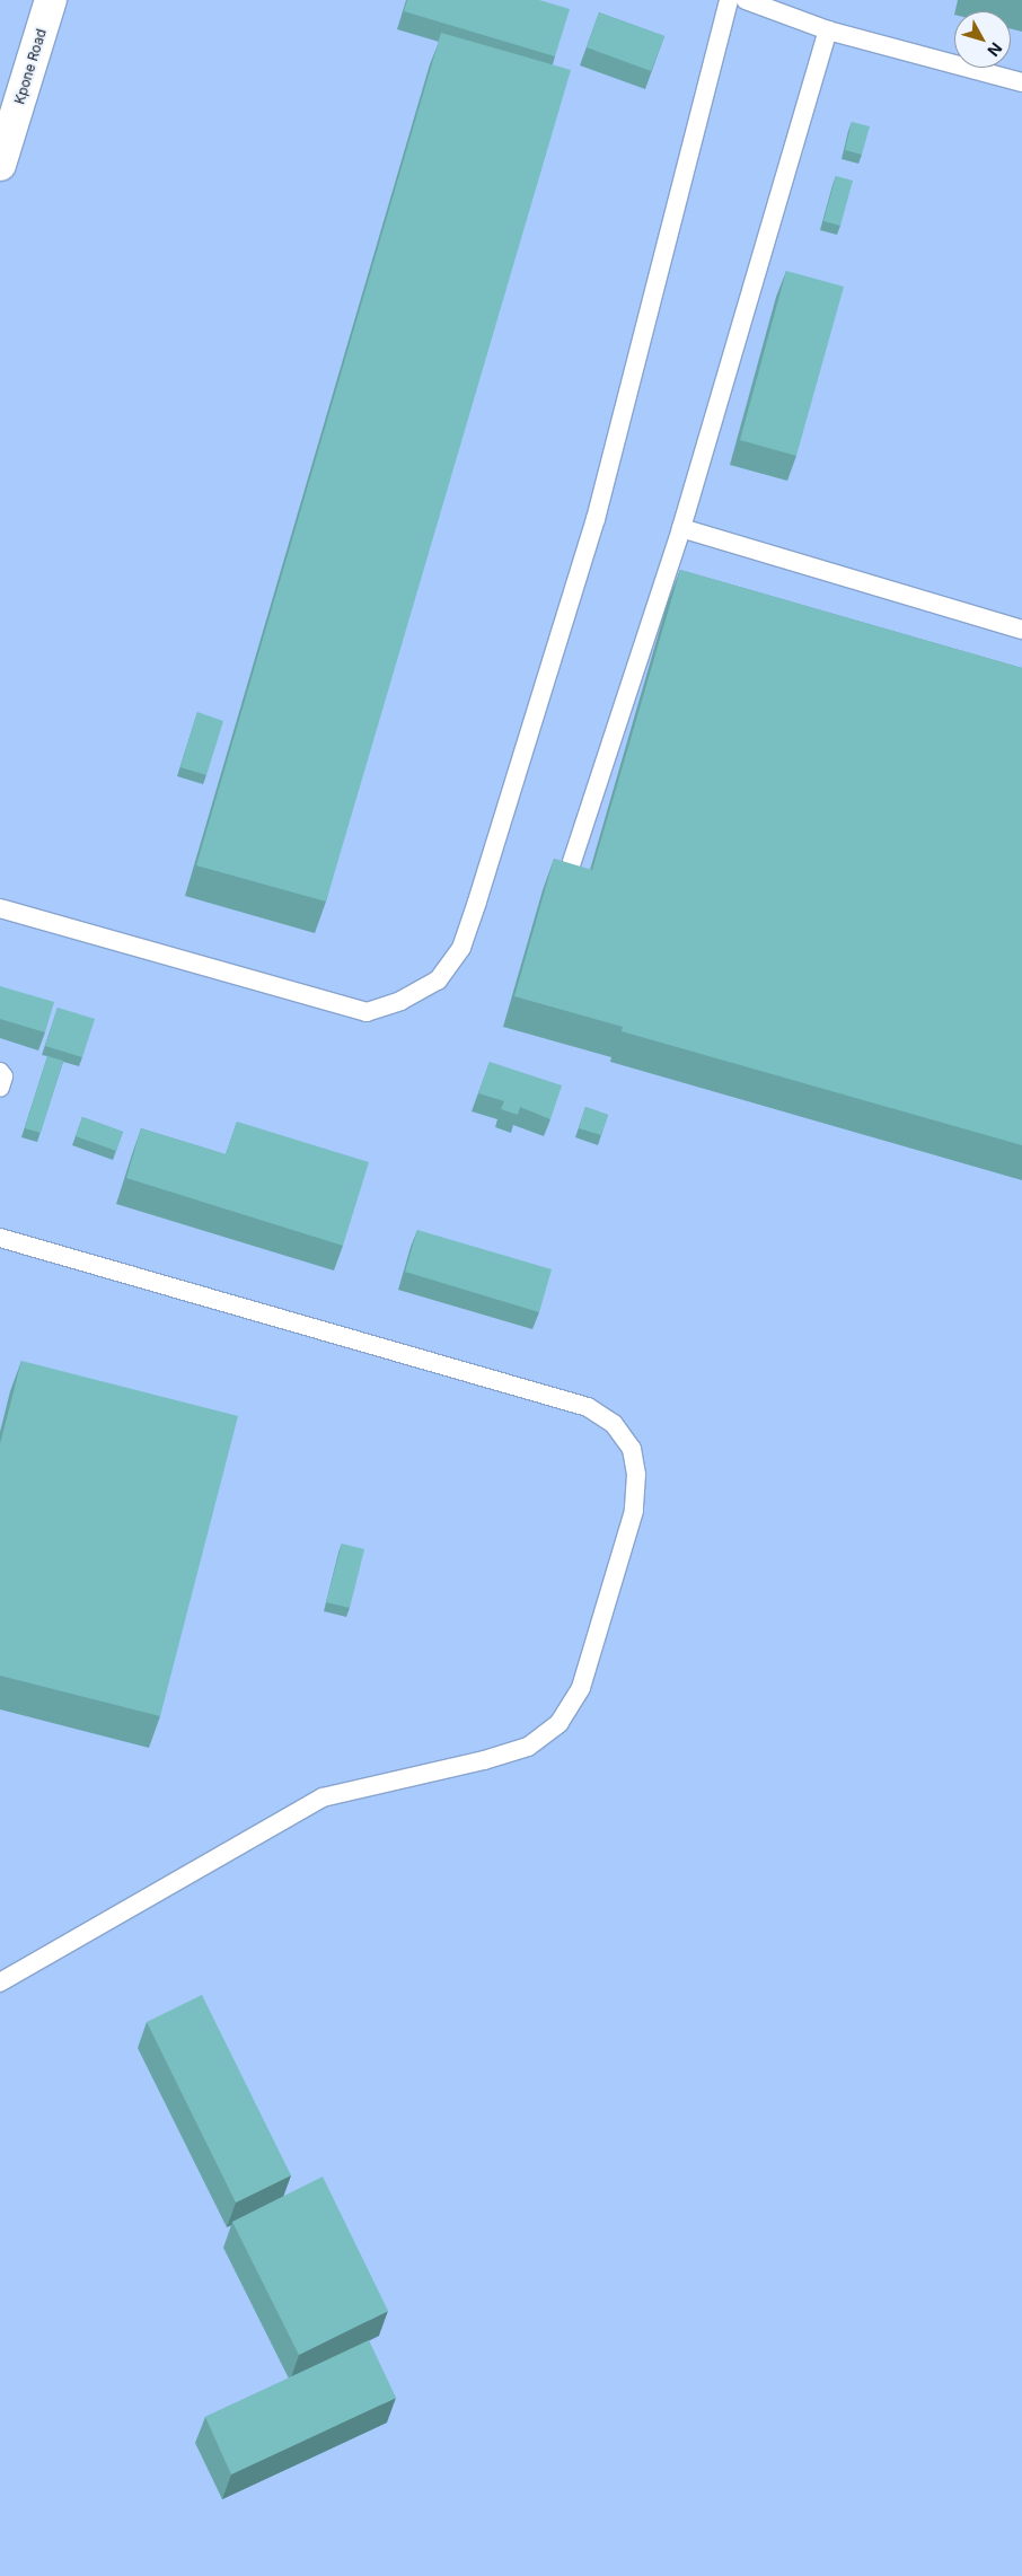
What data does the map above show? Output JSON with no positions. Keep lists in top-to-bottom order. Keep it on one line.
{"streets":{"main road":["Kpone Road"]},"north":"bottom right"}
